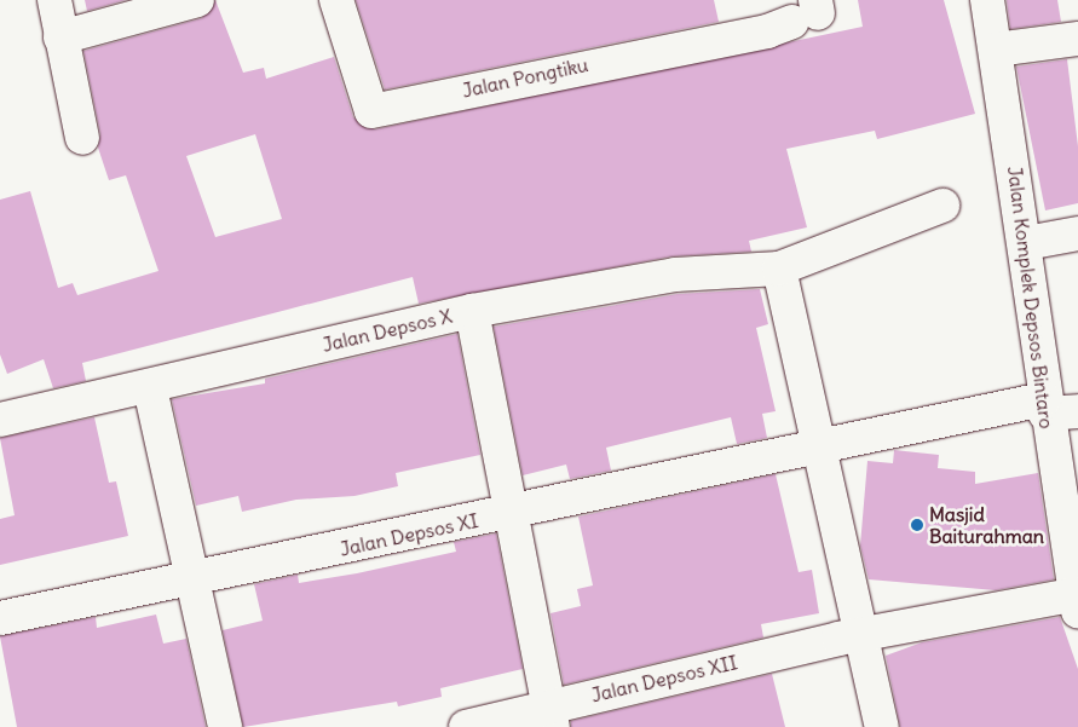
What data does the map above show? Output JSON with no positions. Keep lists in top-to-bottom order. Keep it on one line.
{"streets":{"street":["Jalan Pongtiku","Jalan Komplek Depsos Bintaro","Jalan Depsos X","Jalan Depsos XI","Jalan Depsos XII"]},"crossings":[["Jalan Komplek Depsos Bintaro","Jalan Depsos XI"],["Jalan Komplek Depsos Bintaro","Jalan Depsos XII"]],"places":["Masjid Baiturahman"]}
